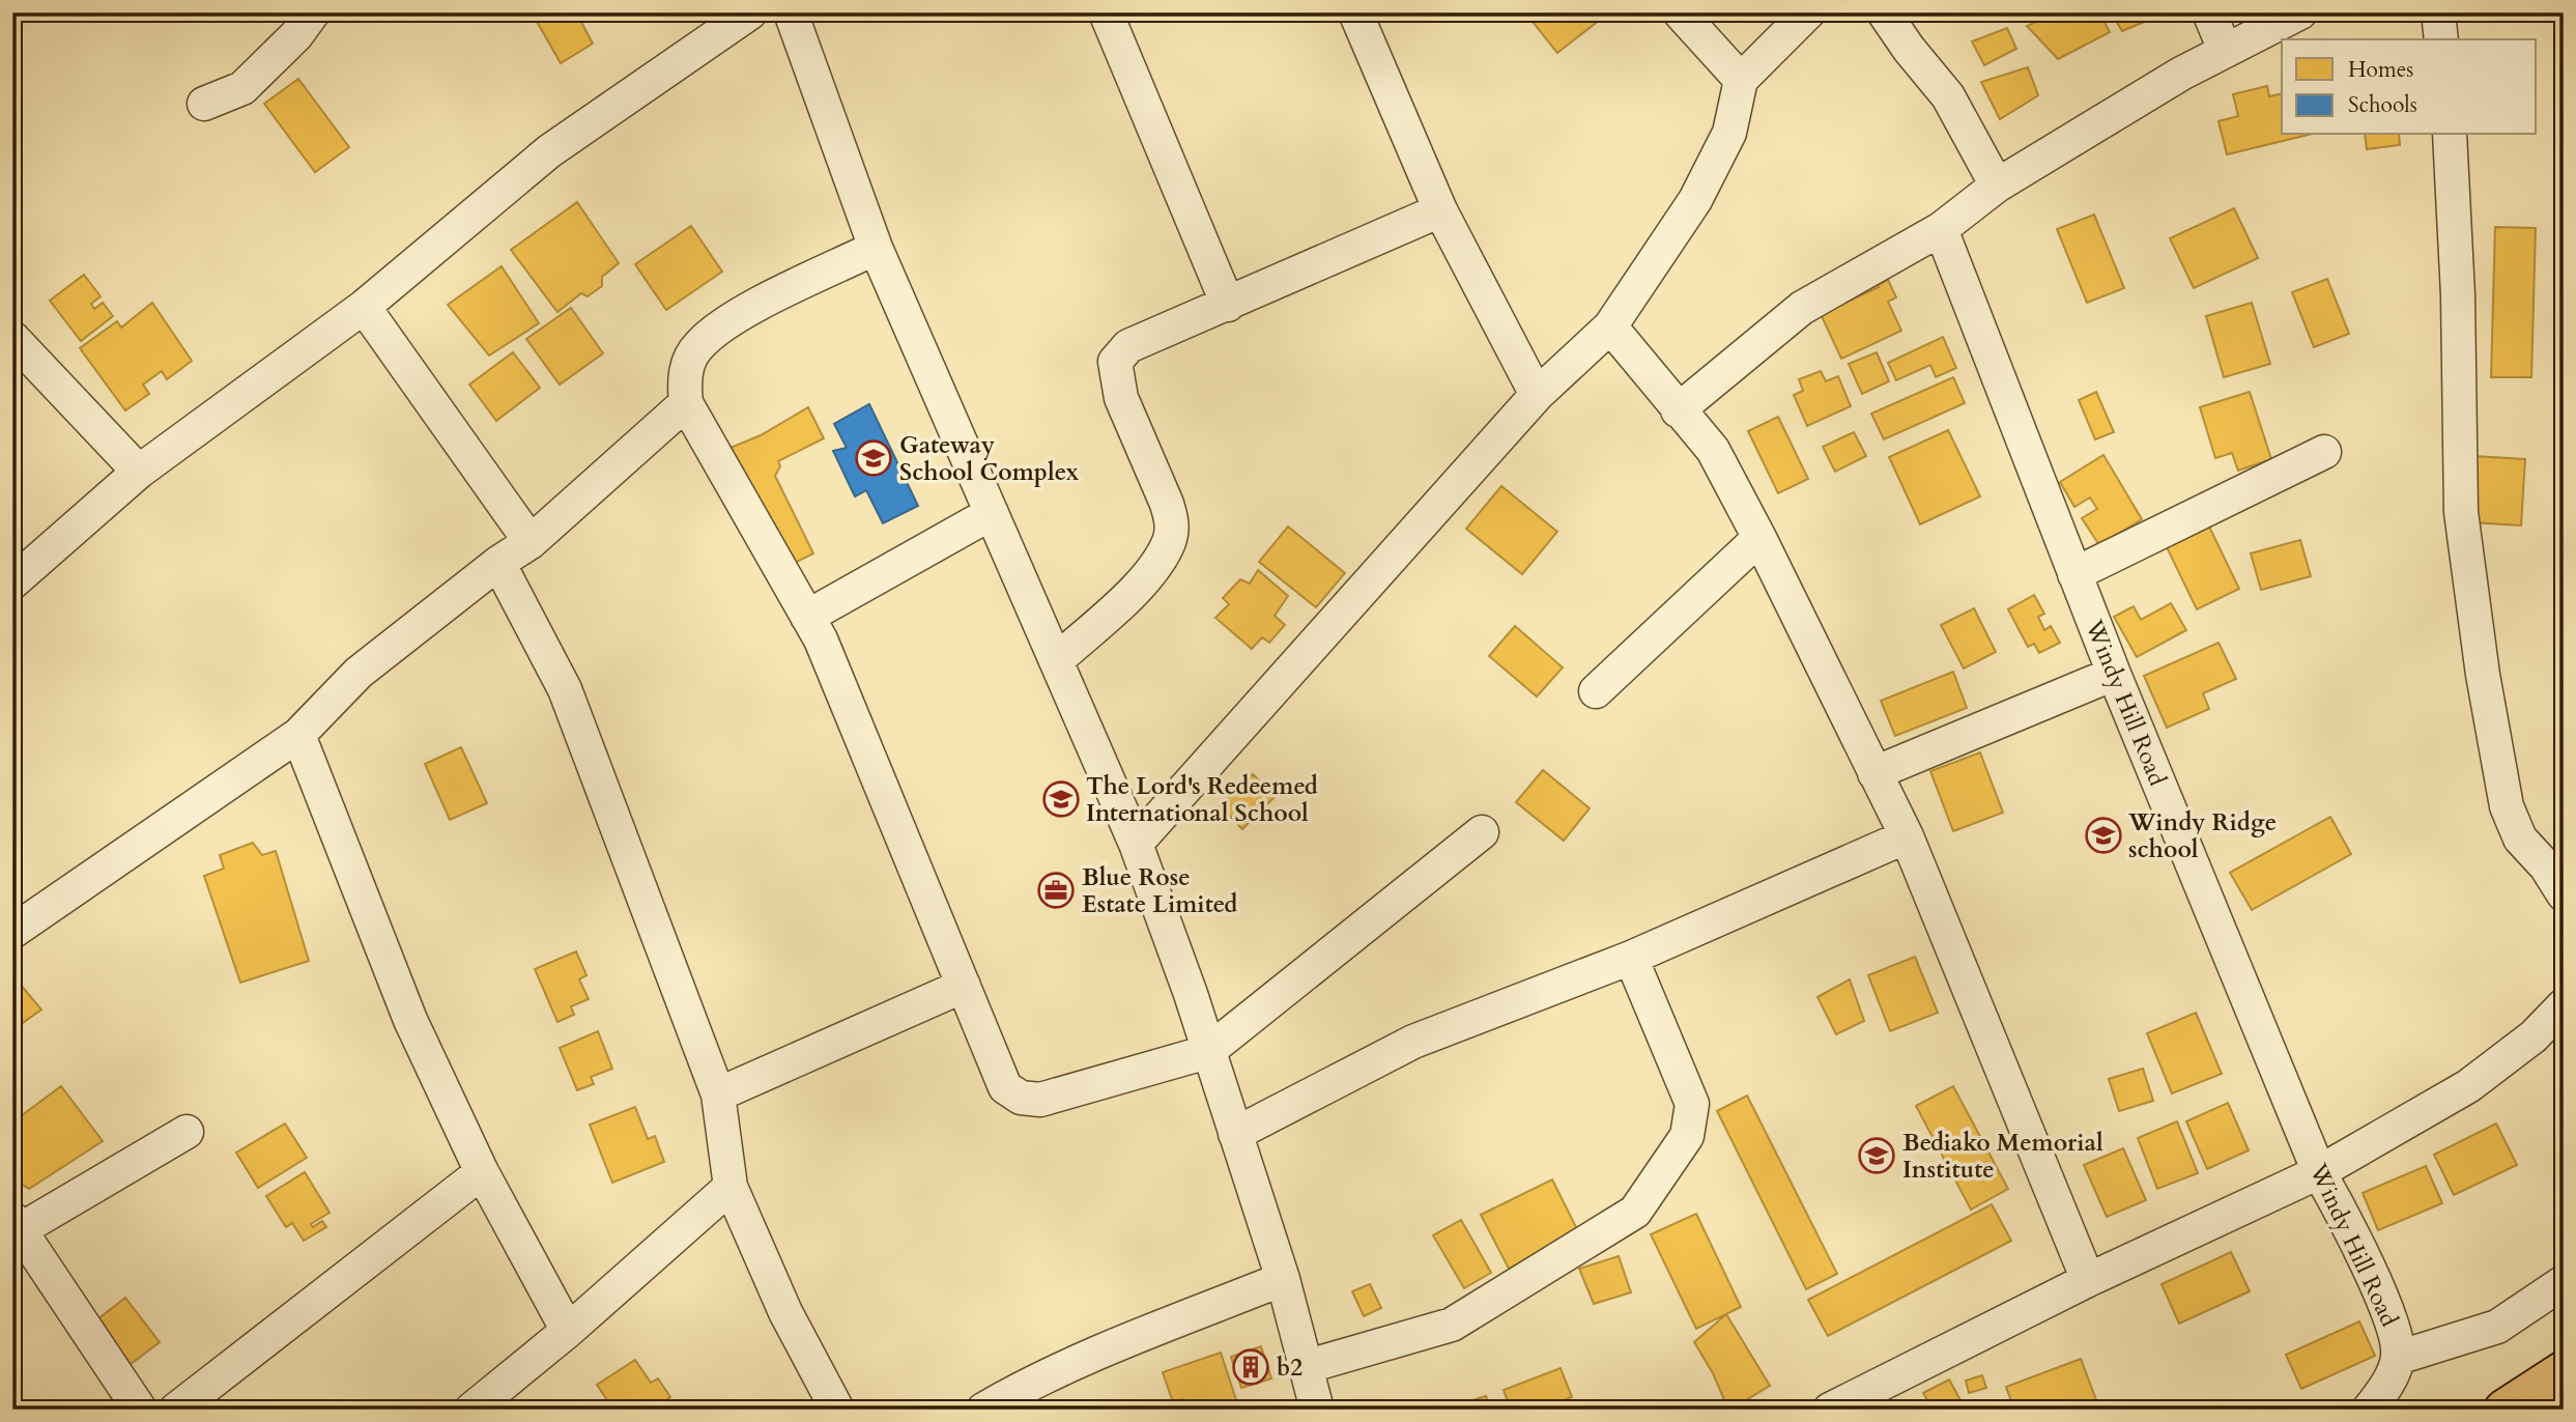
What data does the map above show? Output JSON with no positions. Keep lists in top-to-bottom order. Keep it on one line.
{"streets":{"street":["Windy Hill Road"]},"places":{"school or university":["Gateway School Complex","The Lord's Redeemed International School","Windy Ridge school","Bediako Memorial Institute"],"office":["Blue Rose Estate Limited"],"building":["b2"]},"legend":["Homes","Schools"]}
